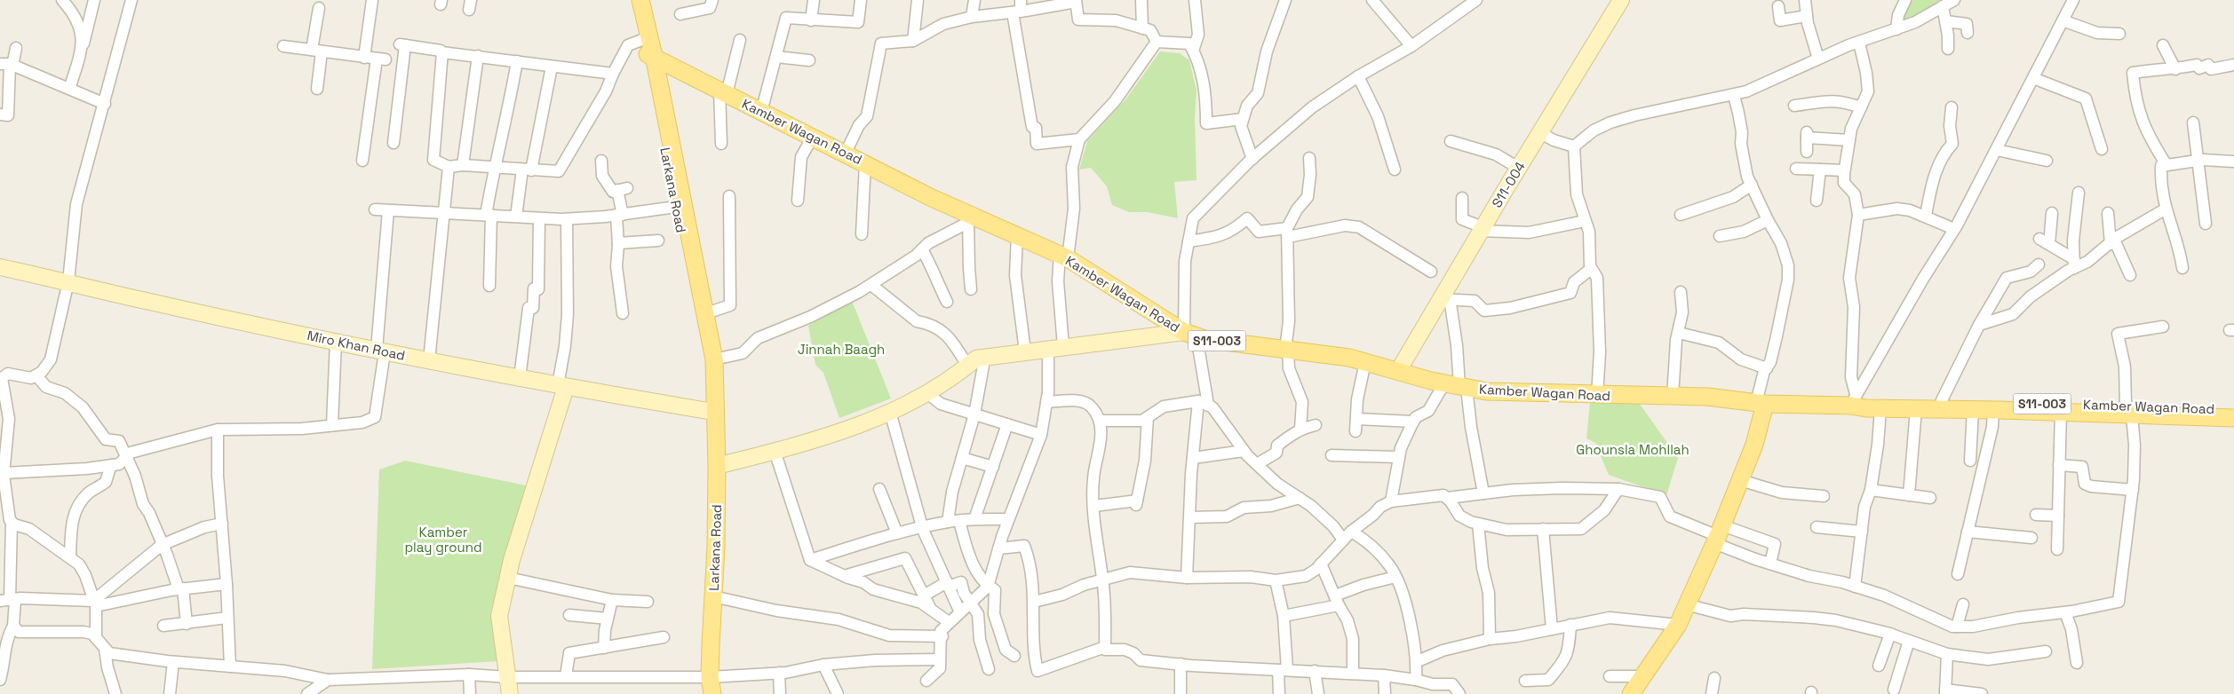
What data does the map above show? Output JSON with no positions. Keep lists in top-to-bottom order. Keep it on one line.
{"streets":{"main road":["Kamber Wagan Road","Larkana Road","S11-003"],"street":["S11-004","Miro Khan Road"]},"crossings":[["Kamber Wagan Road","S11-004"],["Kamber Wagan Road","Larkana Road"],["Larkana Road","Miro Khan Road"]],"parks":["Jinnah Baagh","Ghounsla Mohllah","Kamber play ground"]}
